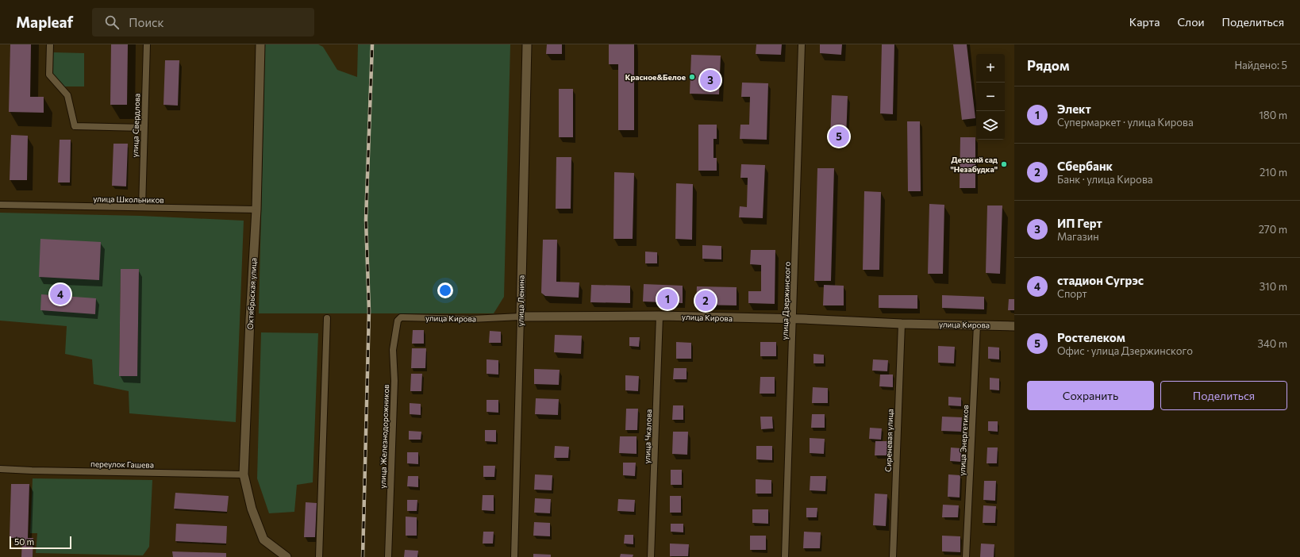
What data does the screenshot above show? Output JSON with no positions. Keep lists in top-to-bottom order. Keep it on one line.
{"streets":{"street":["улица Свердлова","улица Школьников","Октябрьская улица","улица Ленина","улица Дзержинского","улица Кирова","улица Железнодорожников","улица Чкалова","Сиреневая улица","улица Энергетиков","переулок Гашева"]},"crossings":[["улица Свердлова","улица Школьников"],["улица Школьников","Октябрьская улица"],["Октябрьская улица","переулок Гашева"],["улица Ленина","улица Кирова"],["улица Дзержинского","улица Кирова"],["улица Кирова","улица Железнодорожников"],["улица Кирова","улица Чкалова"],["улица Кирова","Сиреневая улица"],["улица Кирова","улица Энергетиков"]],"places":["Красное&Белое","Детский сад \"Незабудка\""],"scale_bar":"50 m","page":{"header":"Mapleaf","search":"Поиск","nav":["Карта","Слои","Поделиться"],"heading":["Рядом","Найдено: 5"],"map_buttons":["+","−"],"pins":["3","5","4","1","2"],"list":[{"mark":"1","name":"Элект","note":"Супермаркет · улица Кирова","value":"180 m"},{"mark":"2","name":"Сбербанк","note":"Банк · улица Кирова","value":"210 m"},{"mark":"3","name":"ИП Герт","note":"Магазин","value":"270 m"},{"mark":"4","name":"стадион Сугрэс","note":"Спорт","value":"310 m"},{"mark":"5","name":"Ростелеком","note":"Офис · улица Дзержинского","value":"340 m"}],"buttons":["Сохранить","Поделиться"],"scale":"50 m"}}
